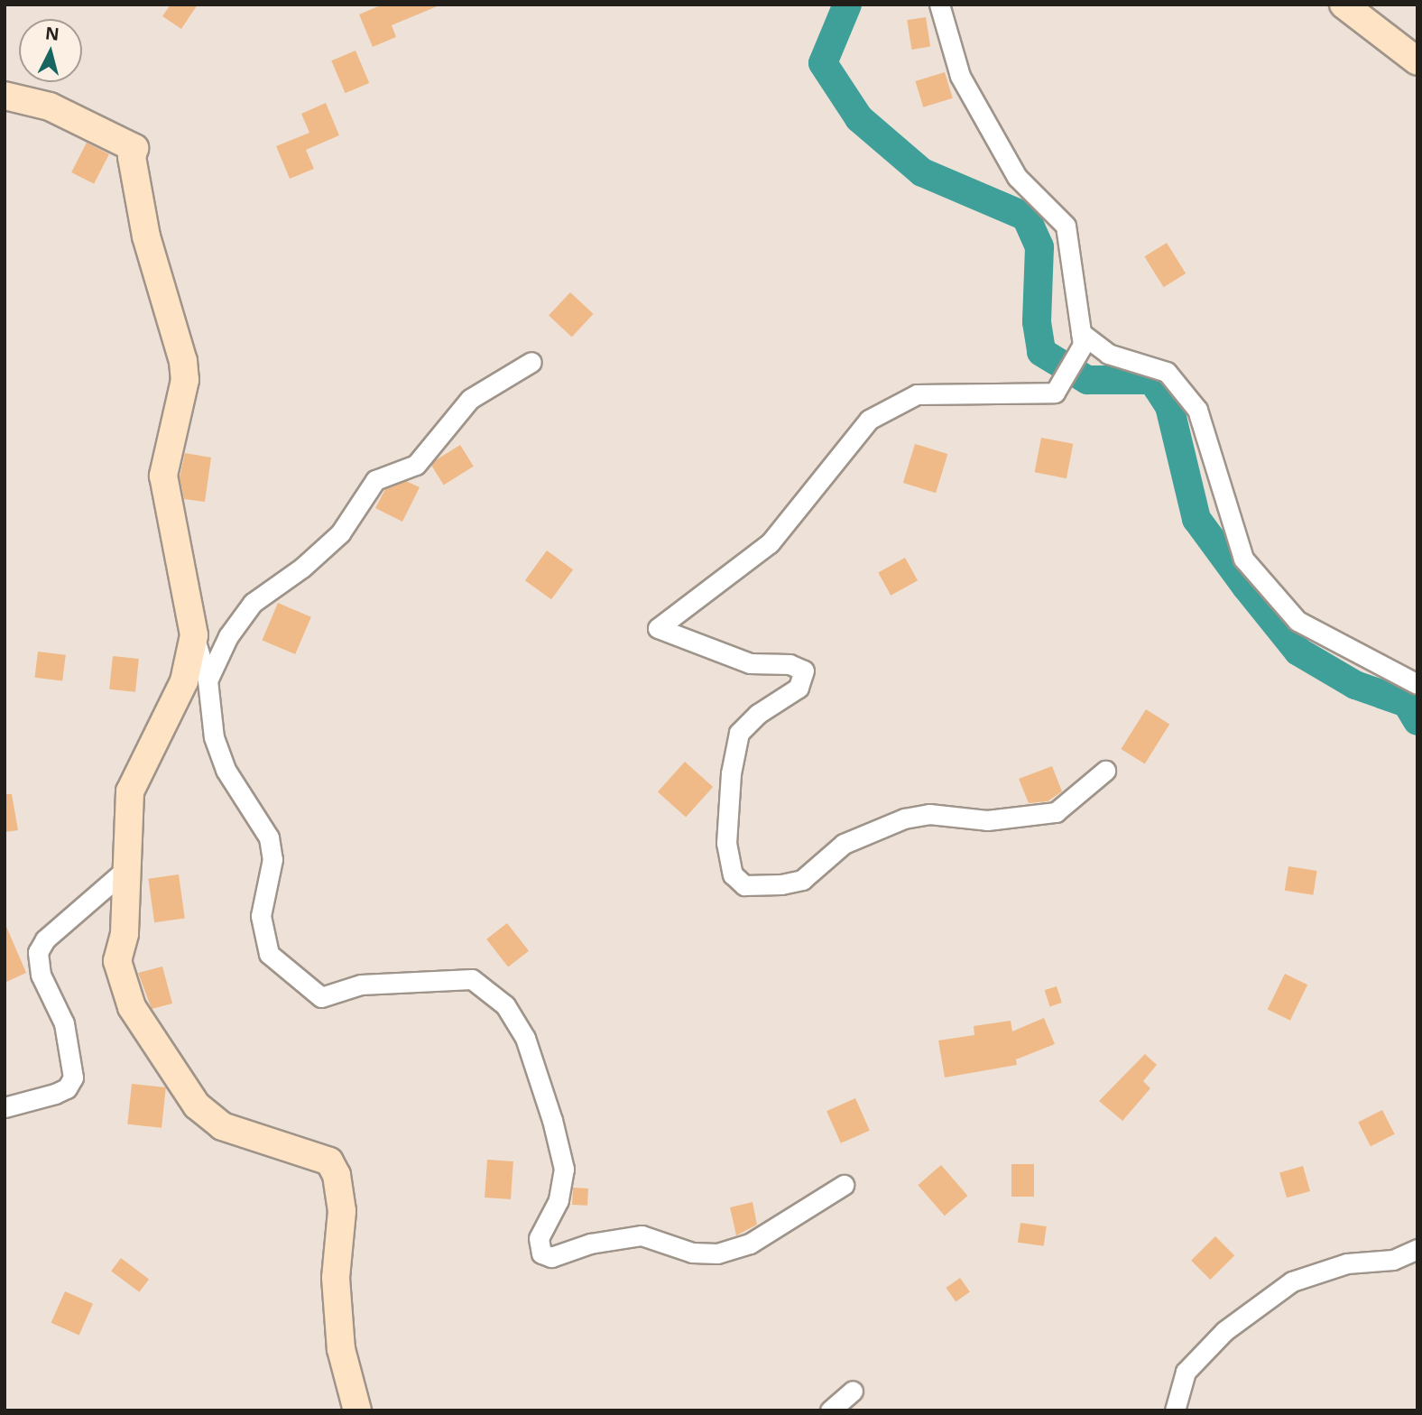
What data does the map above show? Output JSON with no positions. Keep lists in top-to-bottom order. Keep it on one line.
{"north":"top"}
